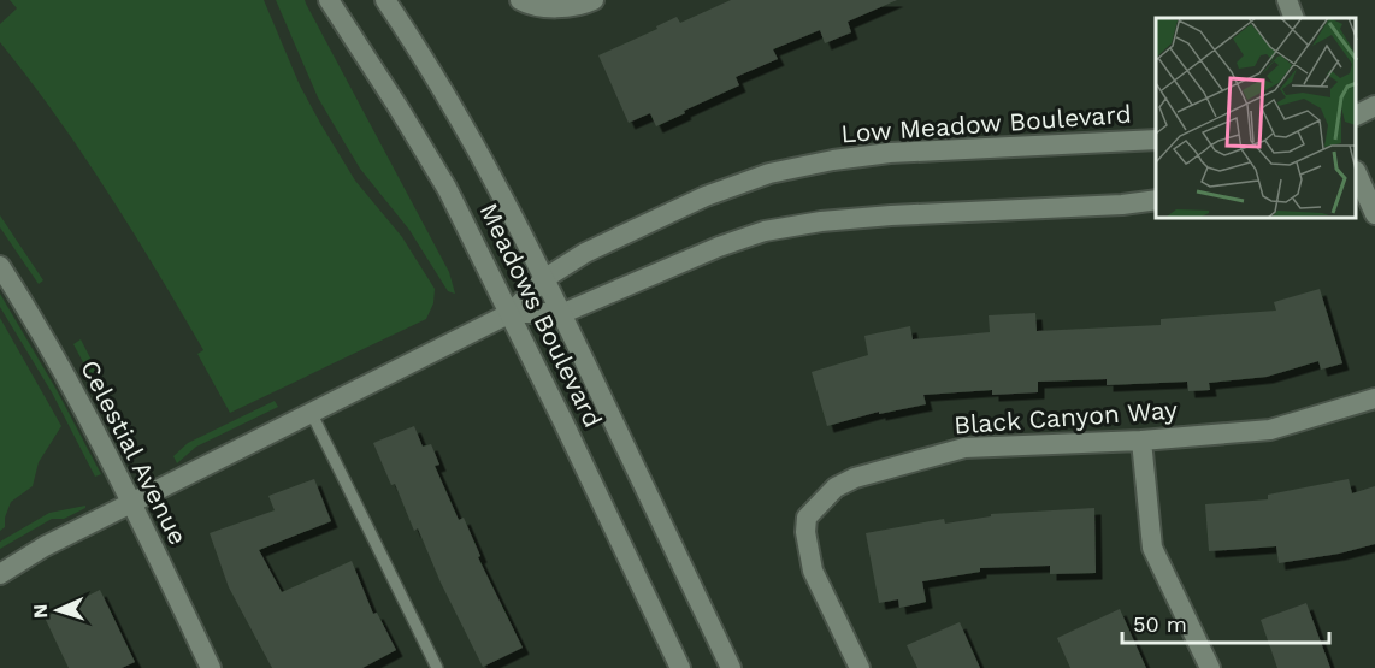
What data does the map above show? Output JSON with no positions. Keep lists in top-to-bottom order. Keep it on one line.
{"streets":{"street":["Low Meadow Boulevard","Meadows Boulevard","Black Canyon Way","Celestial Avenue"]},"crossings":[["Low Meadow Boulevard","Meadows Boulevard"],["Low Meadow Boulevard","Celestial Avenue"]],"scale_bar":"50 m","north":"left"}
